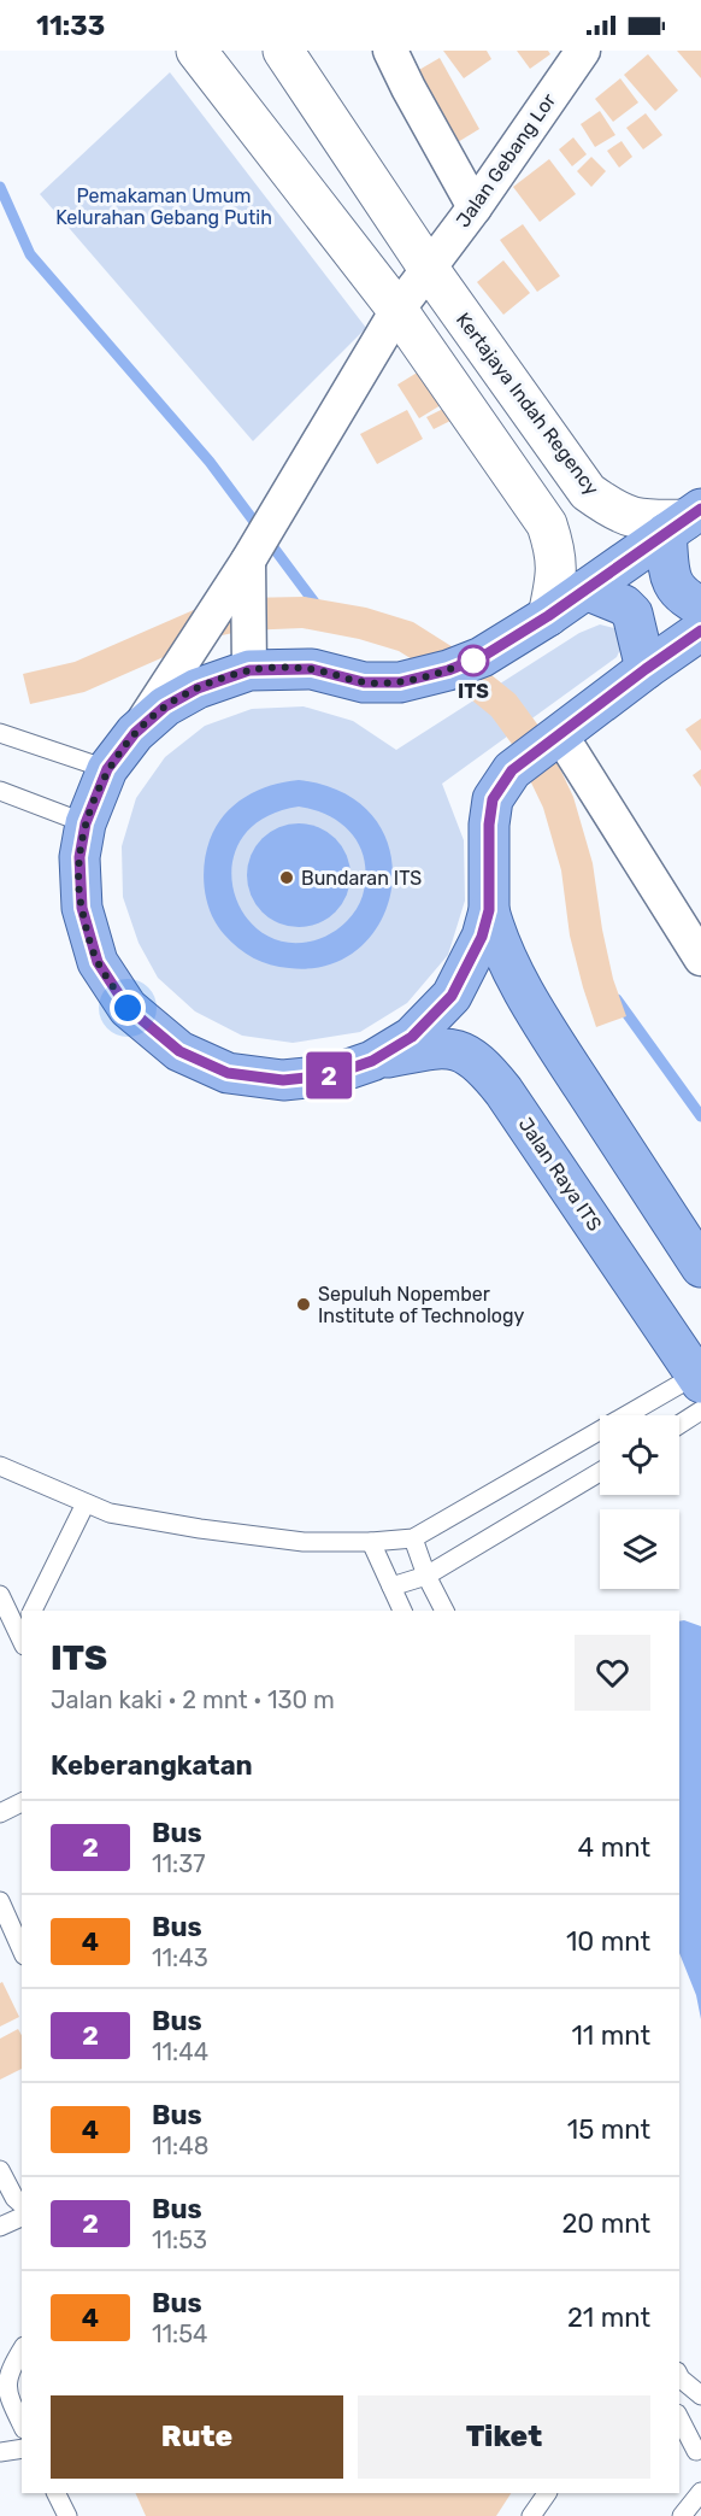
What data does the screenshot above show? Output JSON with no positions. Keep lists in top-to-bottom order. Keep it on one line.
{"streets":{"main road":["Jalan Raya ITS"],"street":["Jalan Gebang Lor","Kertajaya Indah Regency"]},"crossings":[["Jalan Gebang Lor","Kertajaya Indah Regency"]],"parks":["Pemakaman Umum Kelurahan Gebang Putih"],"places":["ITS","Bundaran ITS","Sepuluh Nopember Institute of Technology"],"lines":["bus line 2"],"page":{"status":"11:33","on_map":"2","heading":[["ITS","Jalan kaki · 2 mnt · 130 m"],"Keberangkatan"],"list":[{"mark":"2","name":"Bus","note":"11:37","value":"4 mnt"},{"mark":"4","name":"Bus","note":"11:43","value":"10 mnt"},{"mark":"2","name":"Bus","note":"11:44","value":"11 mnt"},{"mark":"4","name":"Bus","note":"11:48","value":"15 mnt"},{"mark":"2","name":"Bus","note":"11:53","value":"20 mnt"},{"mark":"4","name":"Bus","note":"11:54","value":"21 mnt"}],"buttons":["Rute","Tiket"]}}
